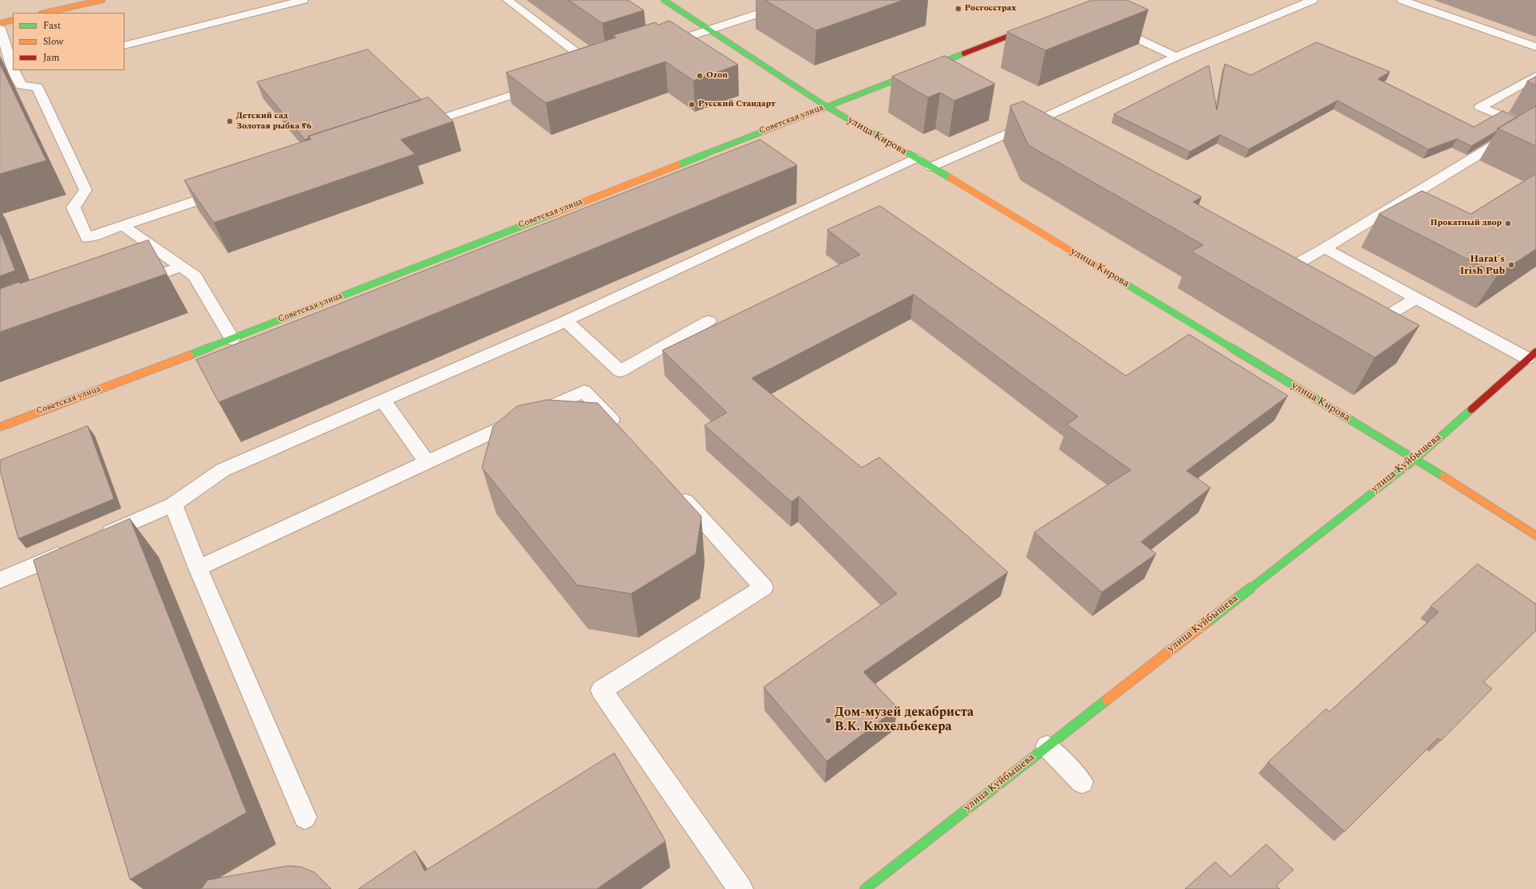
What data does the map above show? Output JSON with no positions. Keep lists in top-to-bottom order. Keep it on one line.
{"streets":{"street":["Советская улица","улица Кирова","улица Куйбышева"]},"crossings":[["Советская улица","улица Кирова"],["улица Кирова","улица Куйбышева"]],"places":["Росгосстрах","Ozon","Русский Стандарт","Детский сад Золотая рыбка №6","Прокатный двор","Harat's Irish Pub","Дом-музей декабриста В.К. Кюхельбекера"],"legend":["Fast","Slow","Jam"]}
